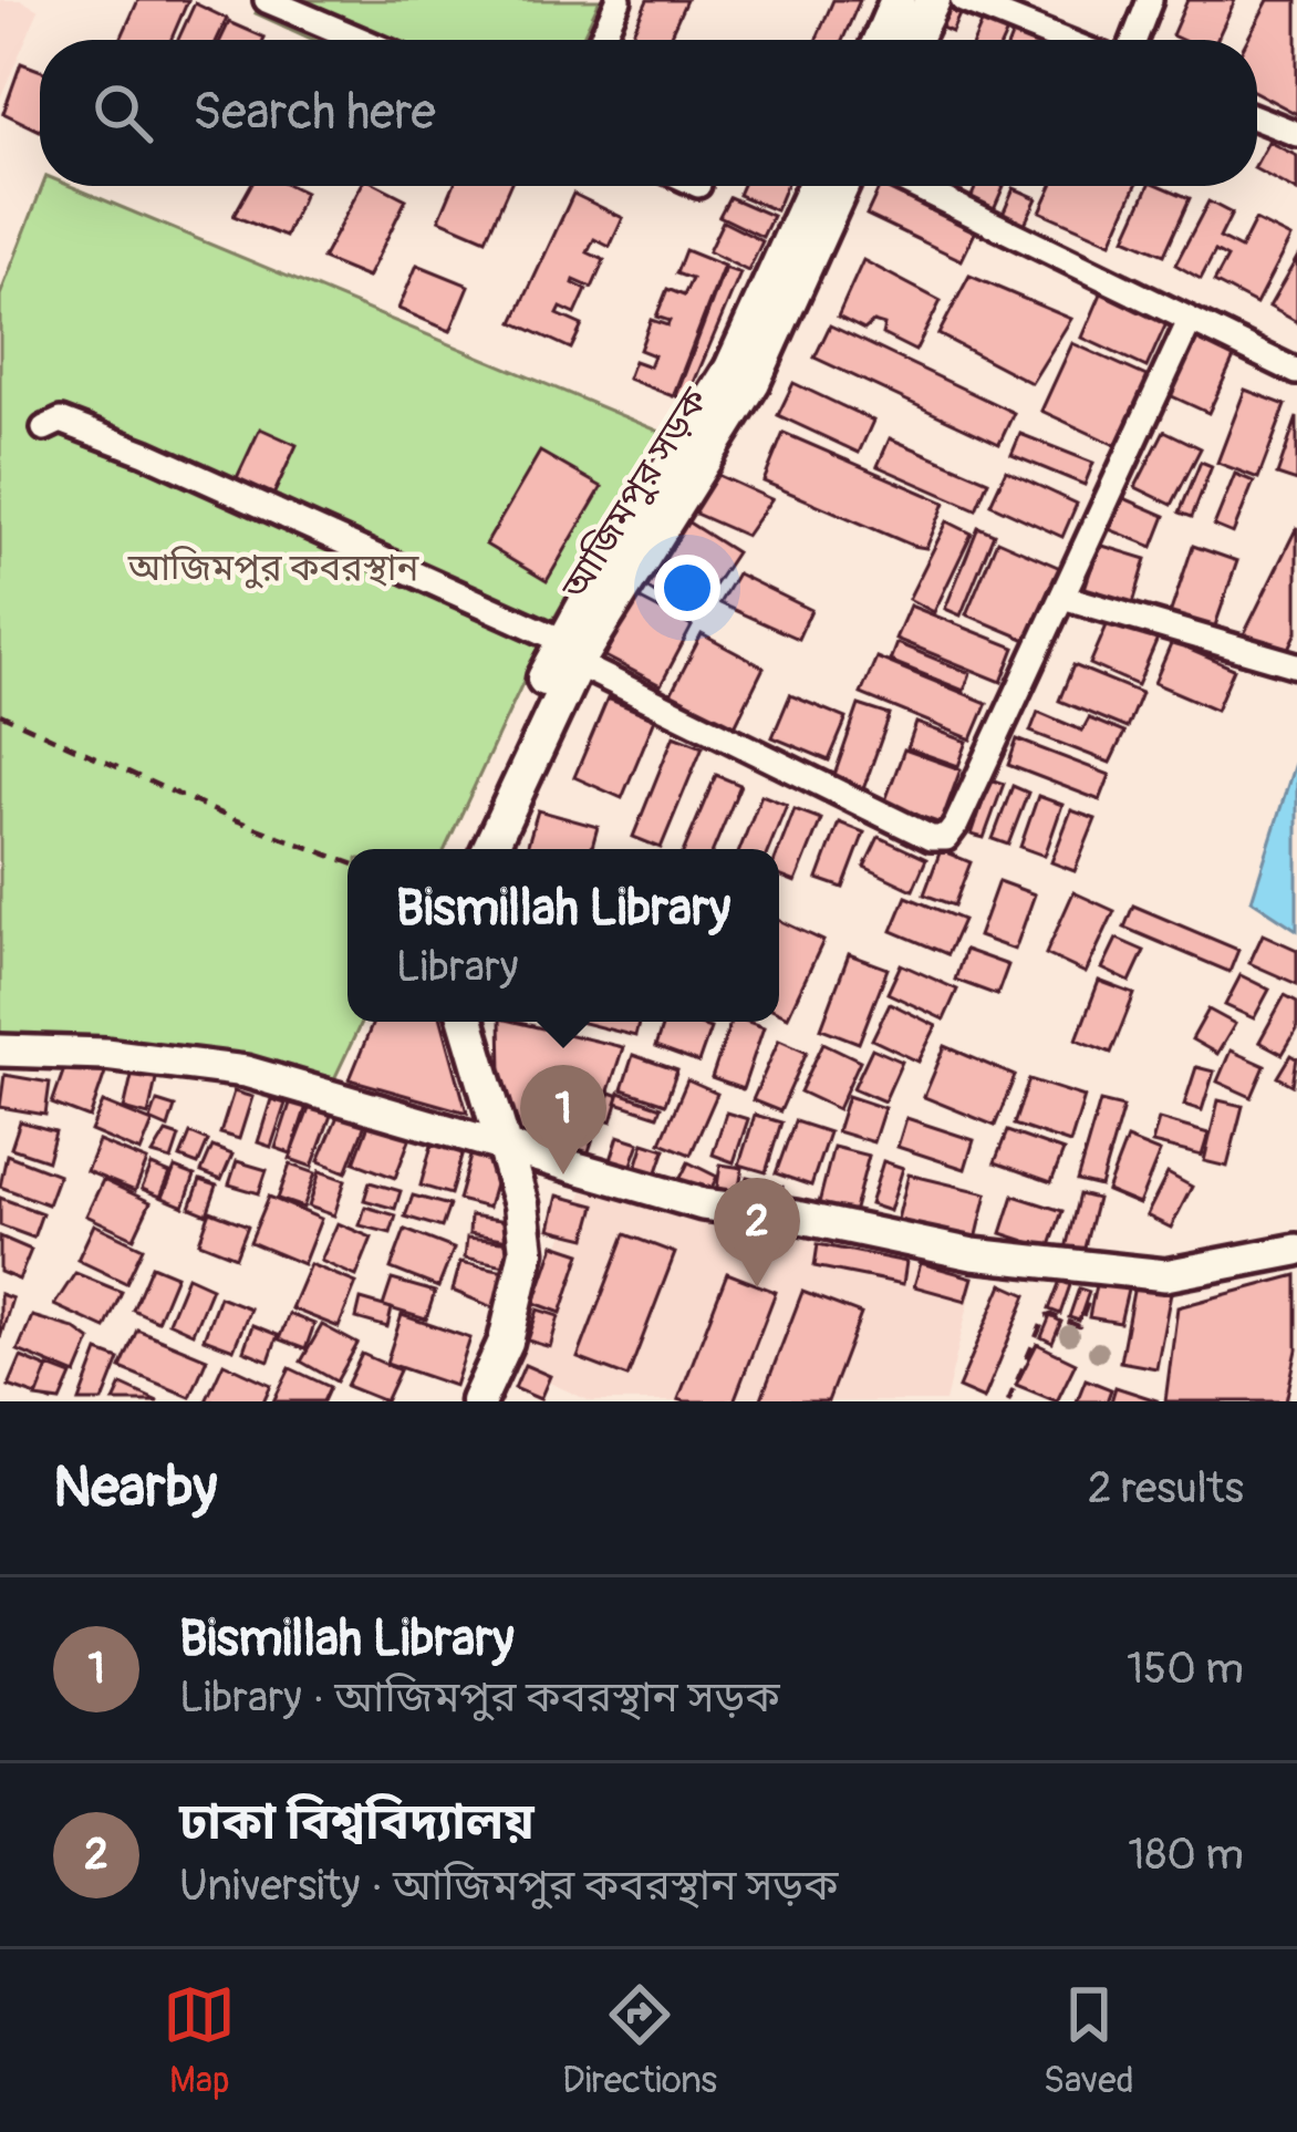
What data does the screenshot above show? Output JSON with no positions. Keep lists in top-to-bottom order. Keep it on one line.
{"streets":{"main road":["আজিমপুর সড়ক"]},"parks":["আজিমপুর কবরস্থান"],"page":{"search":"Search here","popup":["Bismillah Library","Library"],"pins":["1","2"],"heading":["Nearby","2 results"],"list":[{"mark":"1","name":"Bismillah Library","note":"Library · আজিমপুর কবরস্থান সড়ক","value":"150 m"},{"mark":"2","name":"ঢাকা বিশ্ববিদ্যালয়","note":"University · আজিমপুর কবরস্থান সড়ক","value":"180 m"}],"nav":["Map","Directions","Saved"]}}
